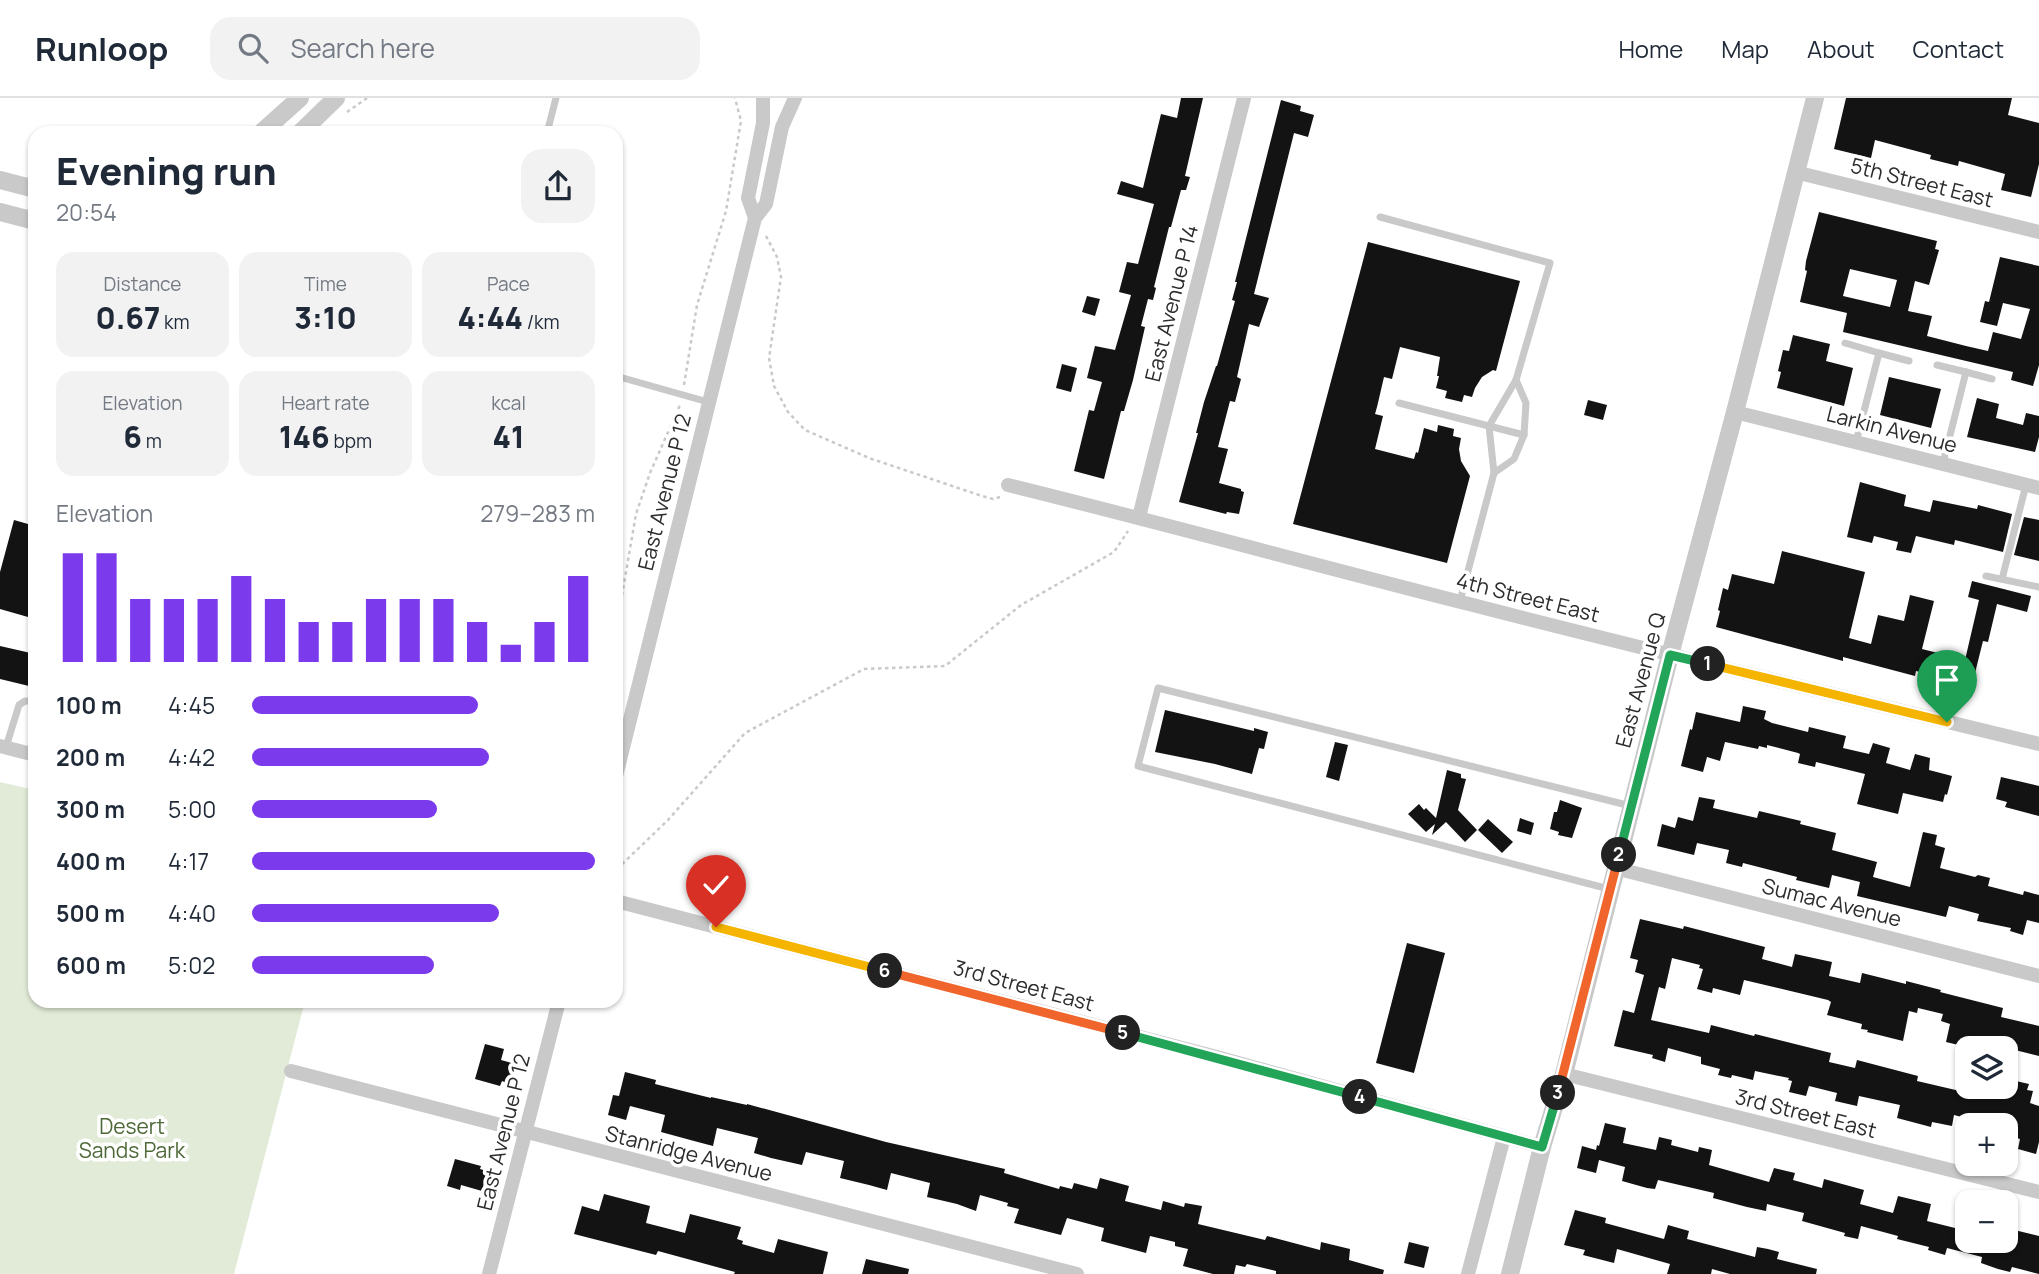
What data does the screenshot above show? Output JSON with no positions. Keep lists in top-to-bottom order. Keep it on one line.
{"streets":{"street":["5th Street East","East Avenue P 14","Larkin Avenue","East Avenue P 12","4th Street East","East Avenue Q","Sumac Avenue","3rd Street East","Stanridge Avenue"]},"crossings":[["5th Street East","East Avenue Q"],["East Avenue P 14","4th Street East"],["Larkin Avenue","East Avenue Q"],["East Avenue P 12","Stanridge Avenue"],["4th Street East","East Avenue Q"],["East Avenue Q","Sumac Avenue"],["East Avenue Q","3rd Street East"]],"parks":["Desert Sands Park"],"page":{"header":"Runloop","search":"Search here","nav":["Home","Map","About","Contact"],"heading":["Evening run","20:54"],"stats":[["Distance","0.67 km"],["Time","3:10"],["Pace","4:44 /km"],["Elevation","6 m"],["Heart rate","146 bpm"],["kcal","41"]],"chart":["Elevation","279–283 m"],"pins":["1","2","6","5","3","4"],"list":[{"name":"100 m","note":"4:45"},{"name":"200 m","note":"4:42"},{"name":"300 m","note":"5:00"},{"name":"400 m","note":"4:17"},{"name":"500 m","note":"4:40"},{"name":"600 m","note":"5:02"}],"map_buttons":["+","−"]}}
